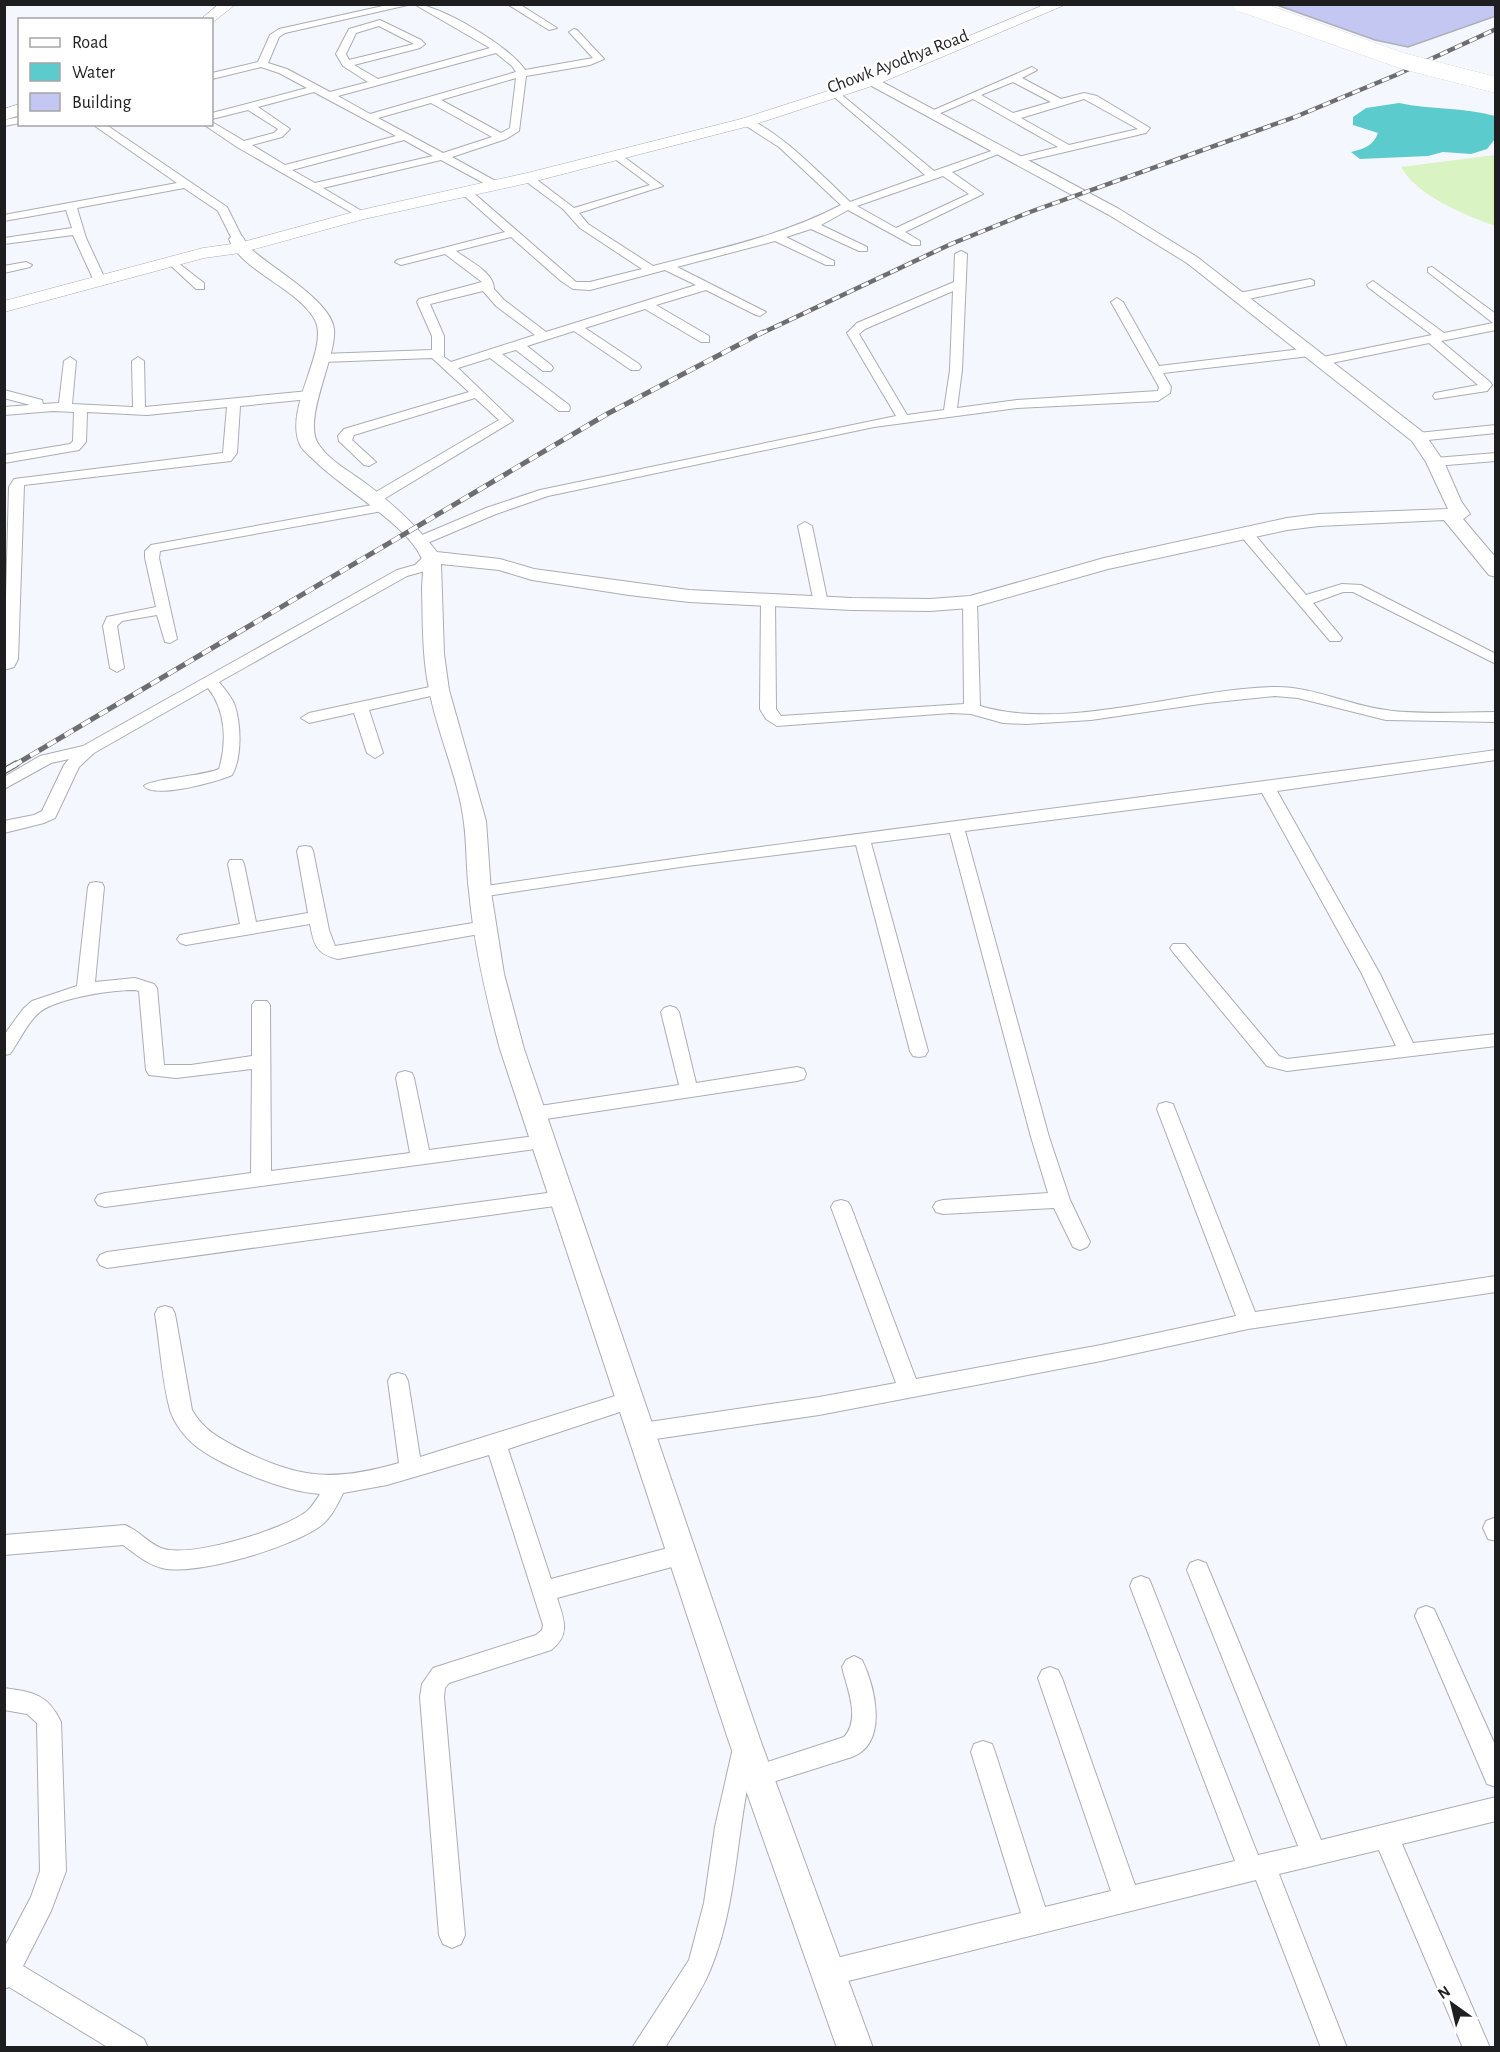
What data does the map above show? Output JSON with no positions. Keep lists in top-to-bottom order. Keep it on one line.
{"streets":{"main road":["Chowk Ayodhya Road"]},"legend":["Road","Water","Building"],"north":"top left"}
